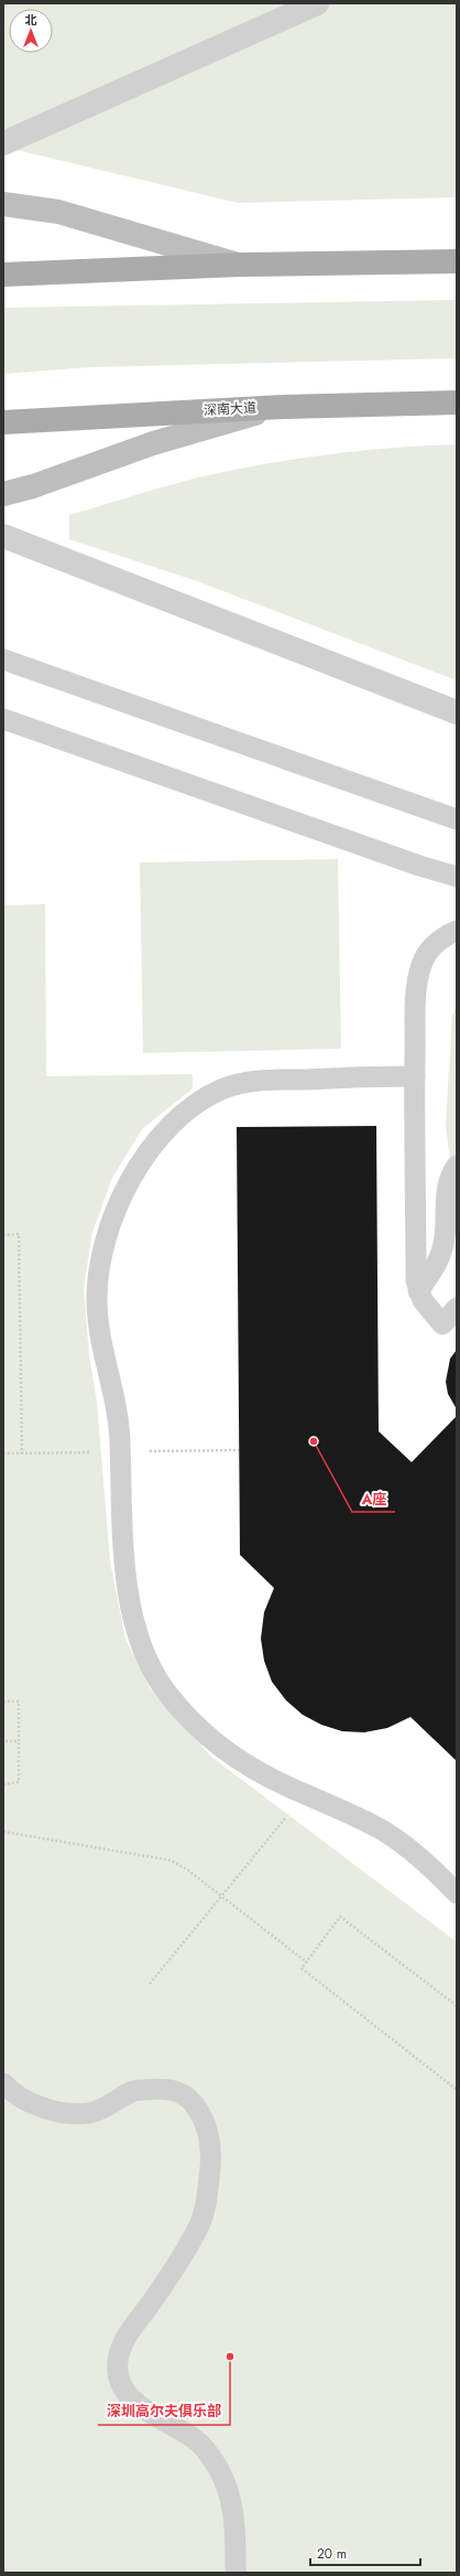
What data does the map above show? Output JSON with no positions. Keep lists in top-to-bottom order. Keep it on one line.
{"streets":{"main road":["深南大道"]},"places":["A座","深圳高尔夫俱乐部"],"scale_bar":"20 m","north":"top"}
